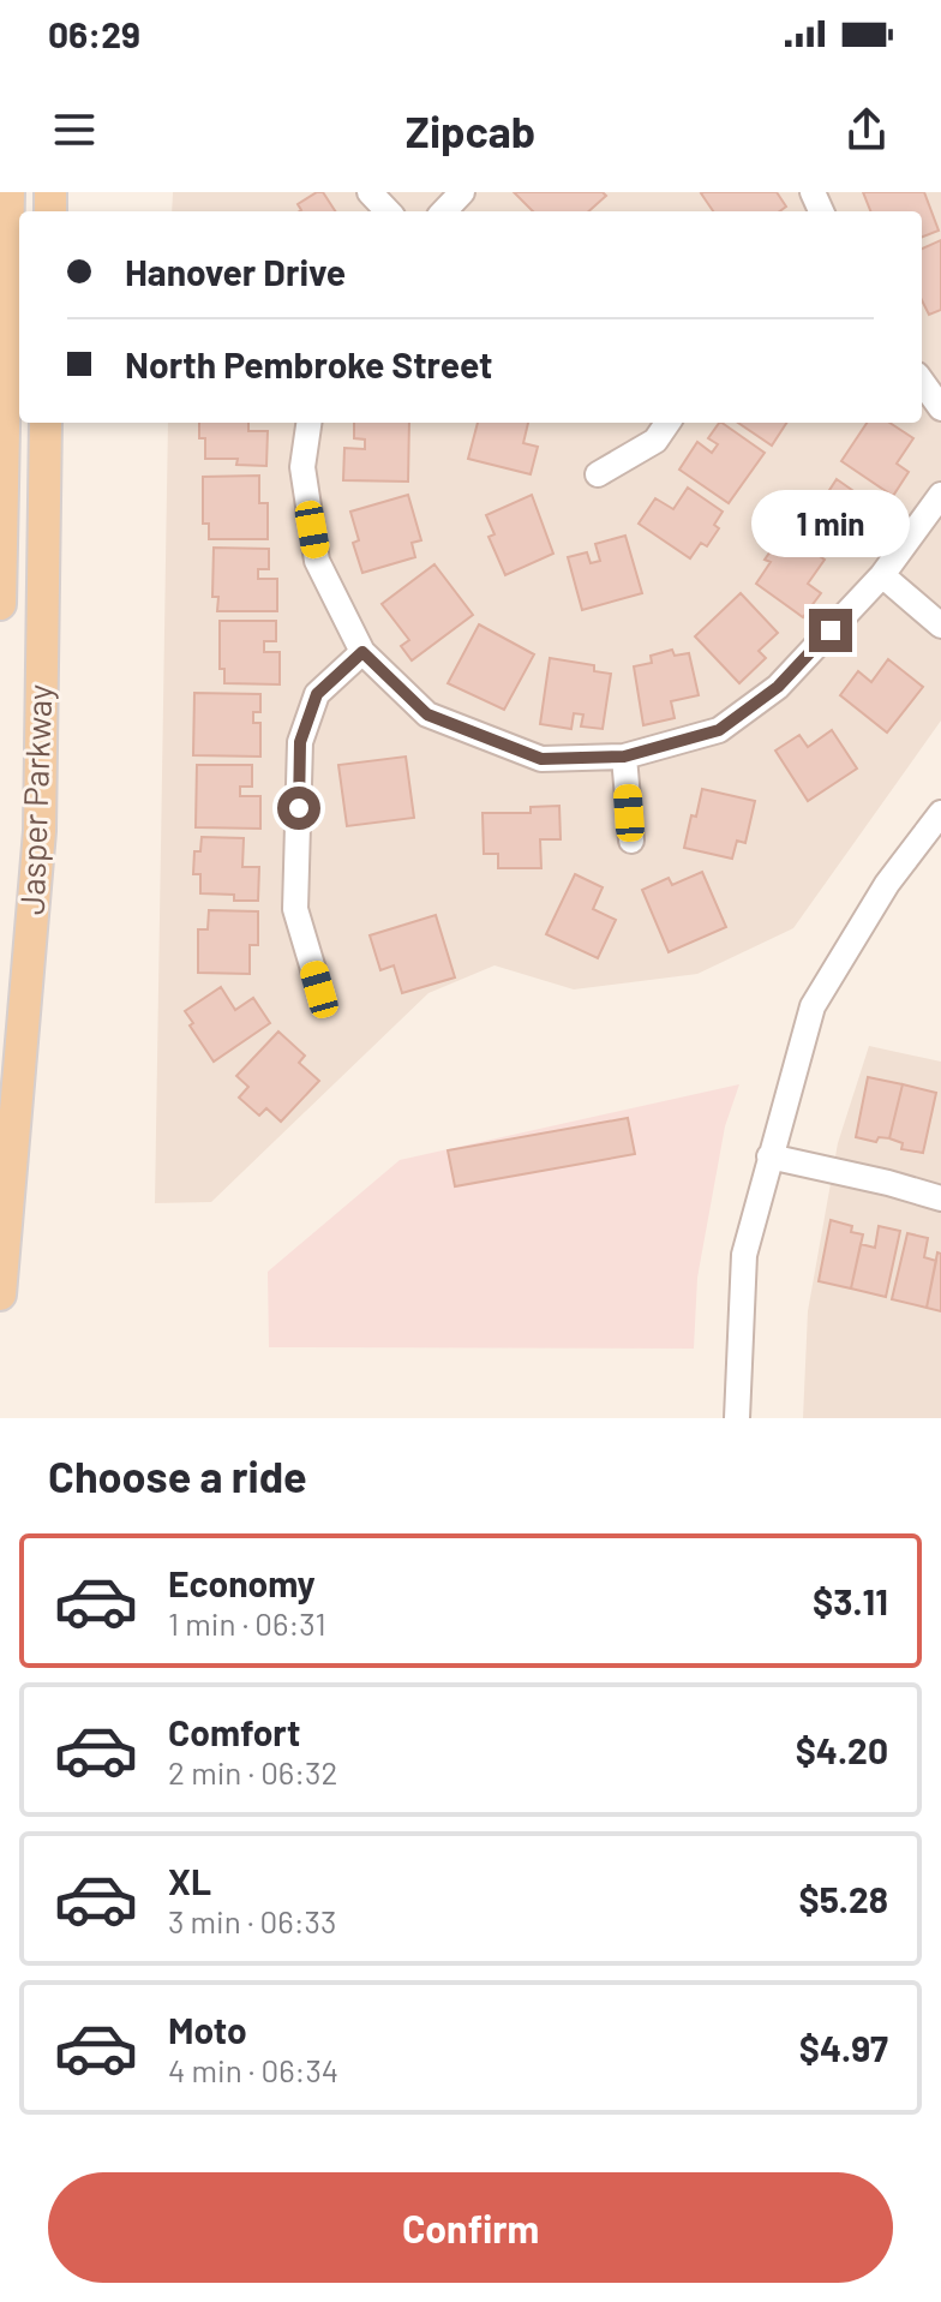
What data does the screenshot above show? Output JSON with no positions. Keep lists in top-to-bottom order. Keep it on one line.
{"streets":{"main road":["Jasper Parkway"]},"page":{"status":"06:29","header":"Zipcab","banner":["Hanover Drive","North Pembroke Street"],"bubble":"1 min","heading":"Choose a ride","list":[{"name":"Economy","note":"1 min · 06:31","value":"$3.11"},{"name":"Comfort","note":"2 min · 06:32","value":"$4.20"},{"name":"XL","note":"3 min · 06:33","value":"$5.28"},{"name":"Moto","note":"4 min · 06:34","value":"$4.97"}],"buttons":"Confirm"}}
